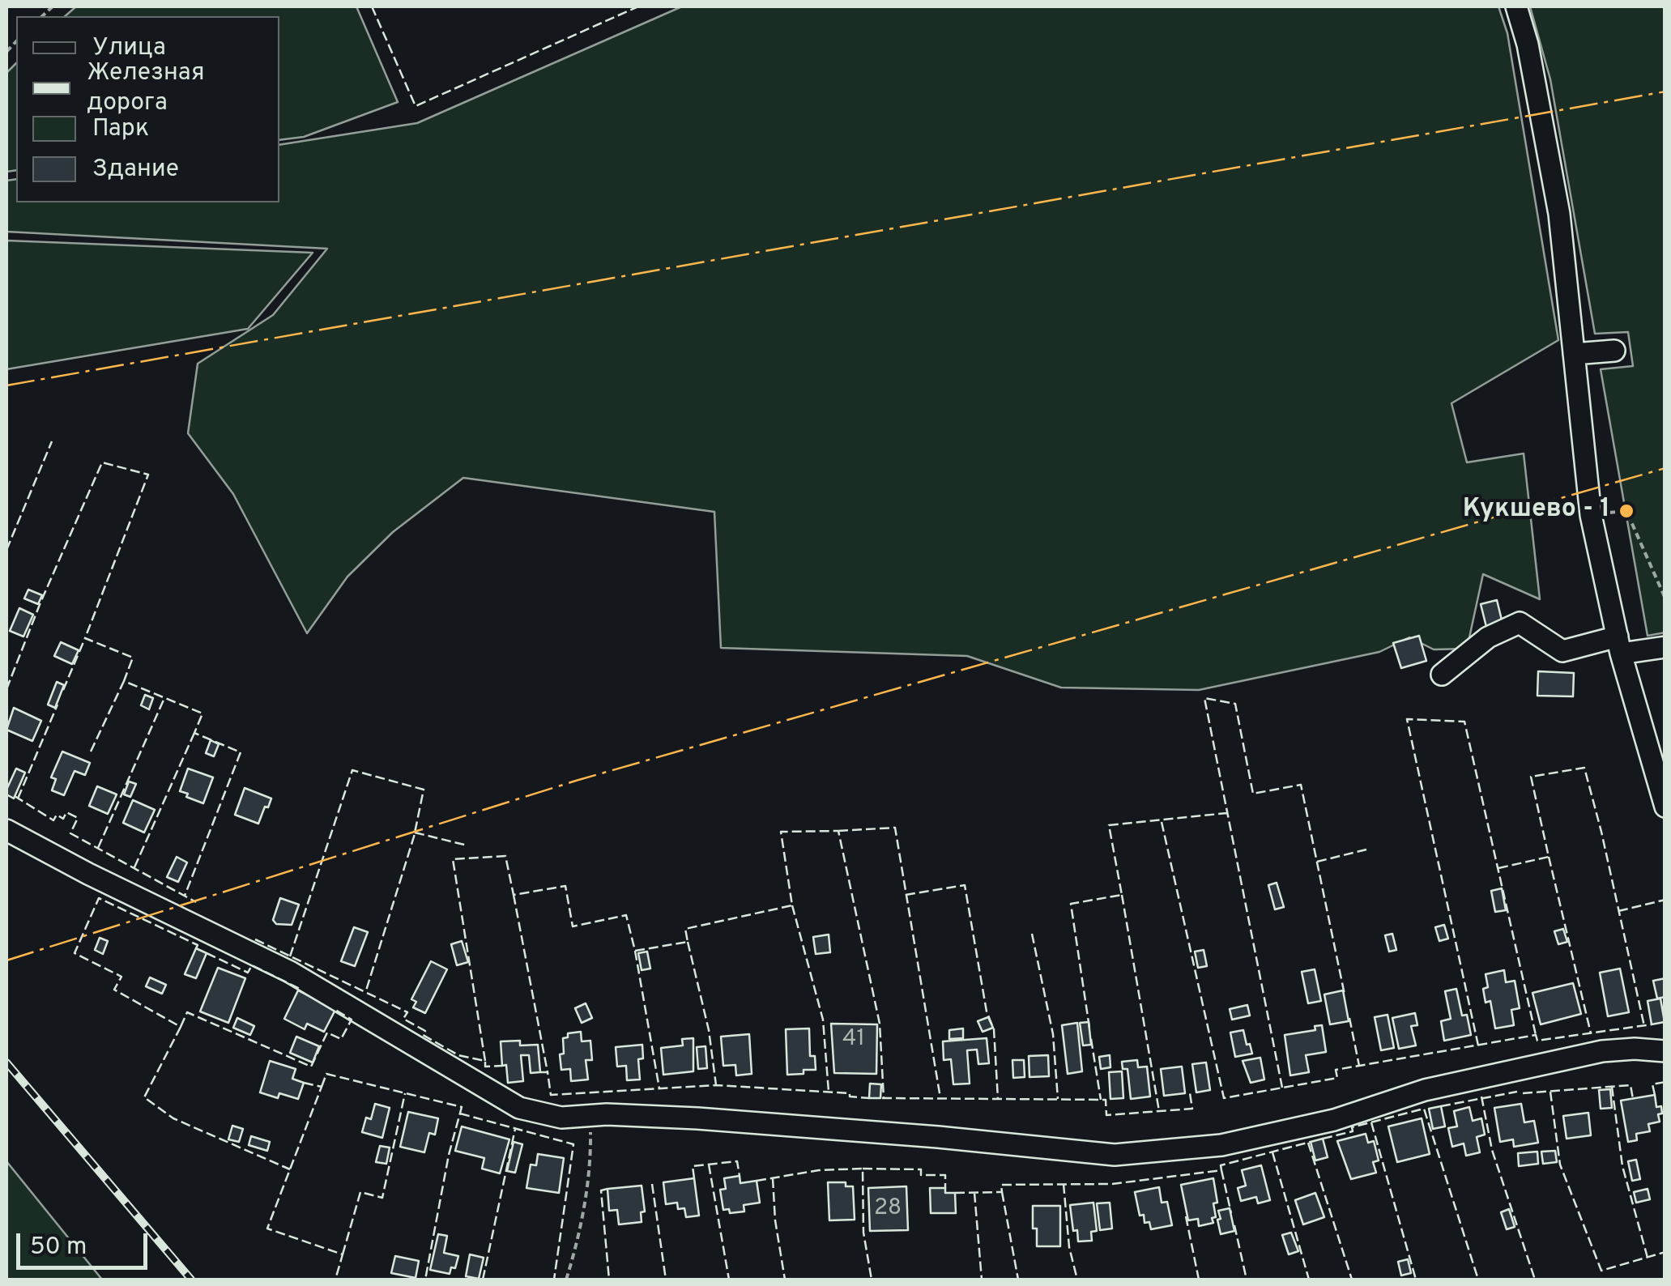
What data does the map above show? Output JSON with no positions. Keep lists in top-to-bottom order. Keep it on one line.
{"places":["Кукшево - 1"],"house_numbers":["41","28"],"legend":["Улица","Железная дорога","Парк","Здание"],"scale_bar":"50 m"}
